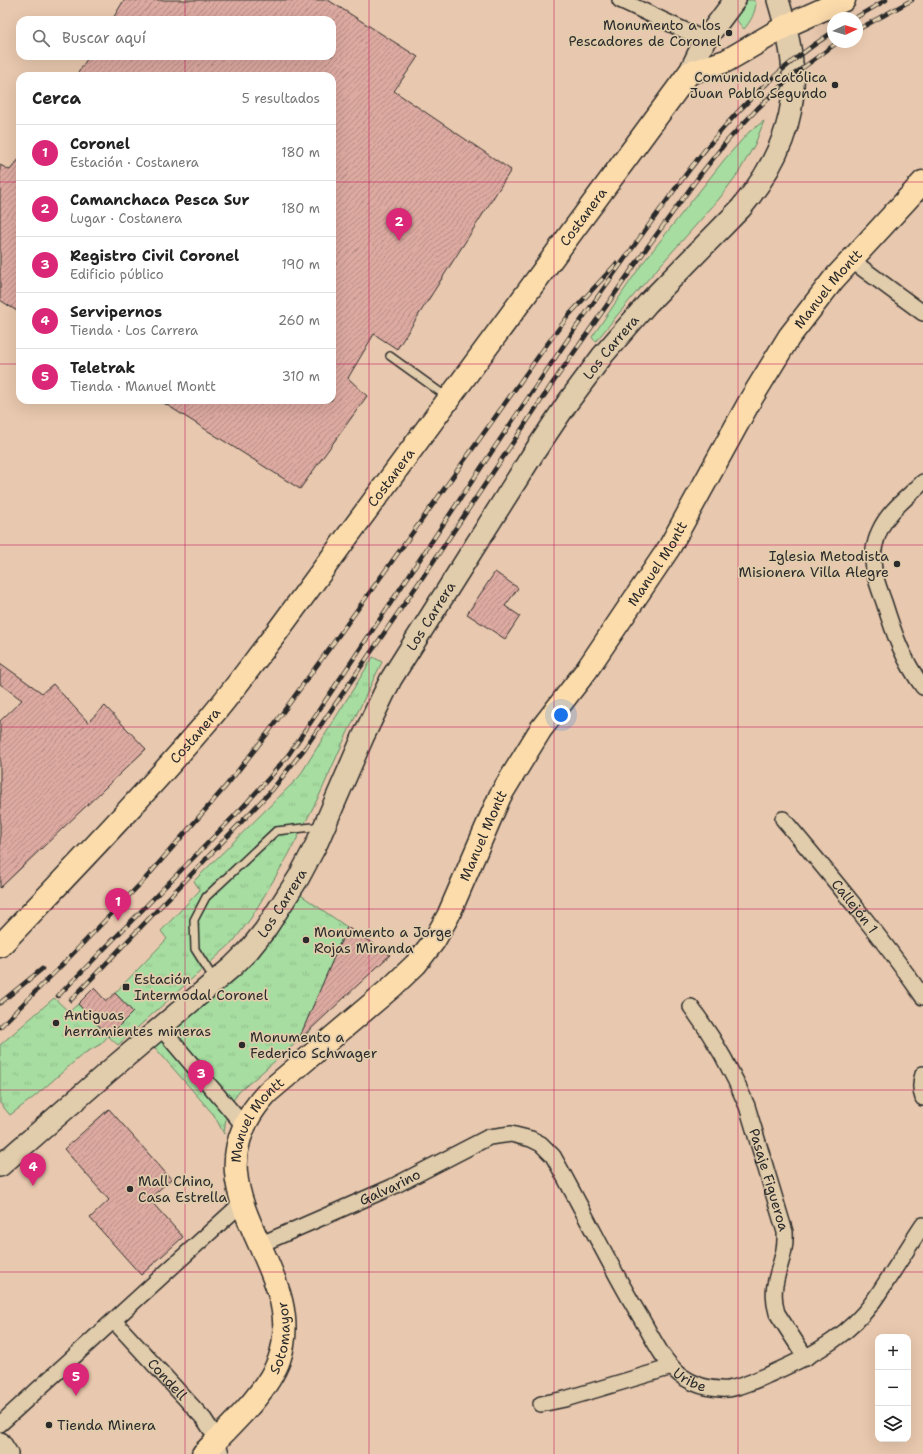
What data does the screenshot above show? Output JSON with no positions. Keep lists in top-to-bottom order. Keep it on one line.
{"streets":{"main road":["Costanera","Manuel Montt","Los Carrera","Sotomayor"],"street":["Callejón 1","Pasaje Figueroa","Galvarino","Uribe","Condell"]},"crossings":[["Manuel Montt","Sotomayor"],["Pasaje Figueroa","Uribe"],["Galvarino","Sotomayor"],["Galvarino","Uribe"],["Sotomayor","Condell"]],"places":{"other":["Monumento a los Pescadores de Coronel","Comunidad católica Juan Pablo Segundo","Iglesia Metodista Misionera Villa Alegre","Monumento a Jorge Rojas Miranda","Antiguas herramientes mineras","Monumento a Federico Schwager","Mall Chino, Casa Estrella","Tienda Minera"],"transit":["Estación Intermodal Coronel"]},"north":"right","page":{"search":"Buscar aquí","heading":["Cerca","5 resultados"],"list":[{"mark":"1","name":"Coronel","note":"Estación · Costanera","value":"180 m"},{"mark":"2","name":"Camanchaca Pesca Sur","note":"Lugar · Costanera","value":"180 m"},{"mark":"3","name":"Registro Civil Coronel","note":"Edificio público","value":"190 m"},{"mark":"4","name":"Servipernos","note":"Tienda · Los Carrera","value":"260 m"},{"mark":"5","name":"Teletrak","note":"Tienda · Manuel Montt","value":"310 m"}],"pins":["2","1","3","4","5"],"map_buttons":["+","−"]}}
